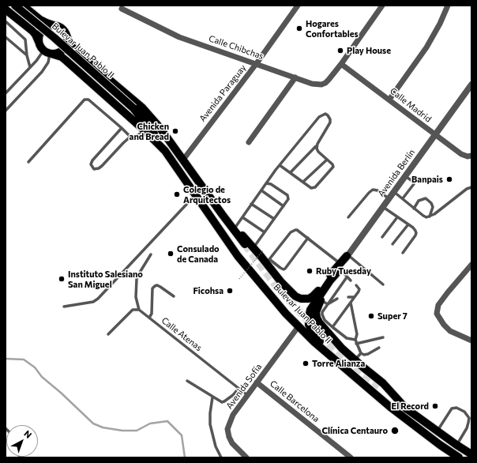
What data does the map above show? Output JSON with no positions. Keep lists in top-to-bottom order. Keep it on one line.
{"streets":{"main road":["Bulevar Juan Pablo II"],"street":["Calle Chibchas","Avenida Paraguay","Calle Madrid","Avenida Berlín","Avenida Sofía","Calle Barcelona"],"lane":["Calle Atenas"]},"crossings":[["Calle Chibchas","Avenida Paraguay"],["Calle Chibchas","Calle Madrid"],["Bulevar Juan Pablo II","Avenida Paraguay"],["Bulevar Juan Pablo II","Avenida Sofía"],["Calle Madrid","Avenida Berlín"],["Calle Atenas","Avenida Sofía"],["Avenida Sofía","Calle Barcelona"]],"places":["Hogares Confortables","Play House","Chicken and Bread","Banpais","Colegio de Arquitectos","Consulado de Canada","Ruby Tuesday","Instituto Salesiano San Miguel","Ficohsa","Super 7","Torre Alianza","El Record","Clínica Centauro"],"north":"top right"}
